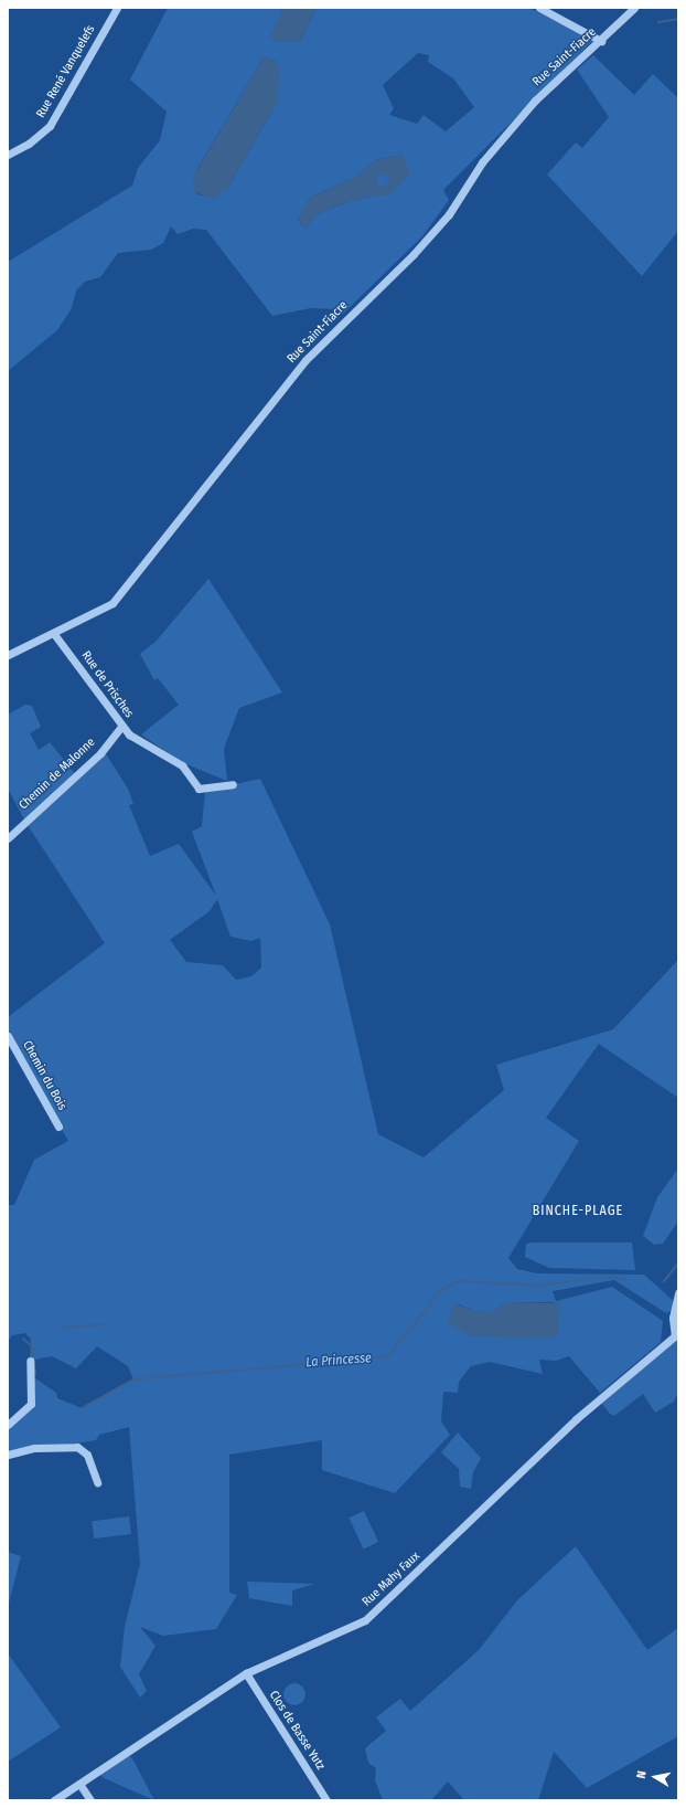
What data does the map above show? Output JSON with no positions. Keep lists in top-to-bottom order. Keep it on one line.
{"streets":{"street":["Rue Saint-Fiacre","Rue René Vanquelefs","Rue de Prisches","Chemin de Malonne","Chemin du Bois","Rue Mahy Faux","Clos de Basse Yutz"]},"crossings":[["Rue Saint-Fiacre","Rue de Prisches"],["Rue de Prisches","Chemin de Malonne"],["Rue Mahy Faux","Clos de Basse Yutz"]],"districts":["BINCHE-PLAGE"],"water":["La Princesse"],"north":"left"}
